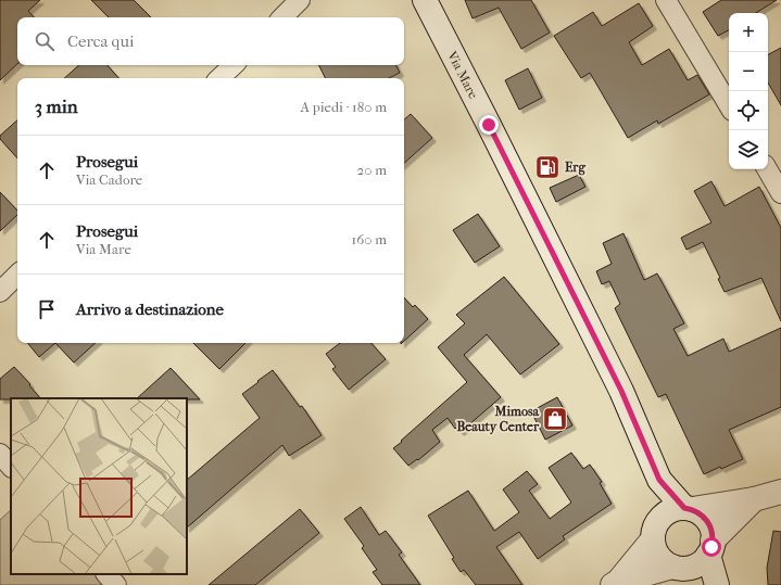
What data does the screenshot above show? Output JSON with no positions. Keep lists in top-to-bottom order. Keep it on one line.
{"streets":{"main road":["Via Mare"]},"places":{"fuel station":["Erg"],"shop":["Mimosa Beauty Center"]},"page":{"map_buttons":["+","−"],"search":"Cerca qui","heading":["3 min","A piedi · 180 m"],"list":[["Prosegui","Via Cadore","20 m"],["Prosegui","Via Mare","160 m"],"Arrivo a destinazione"]}}
